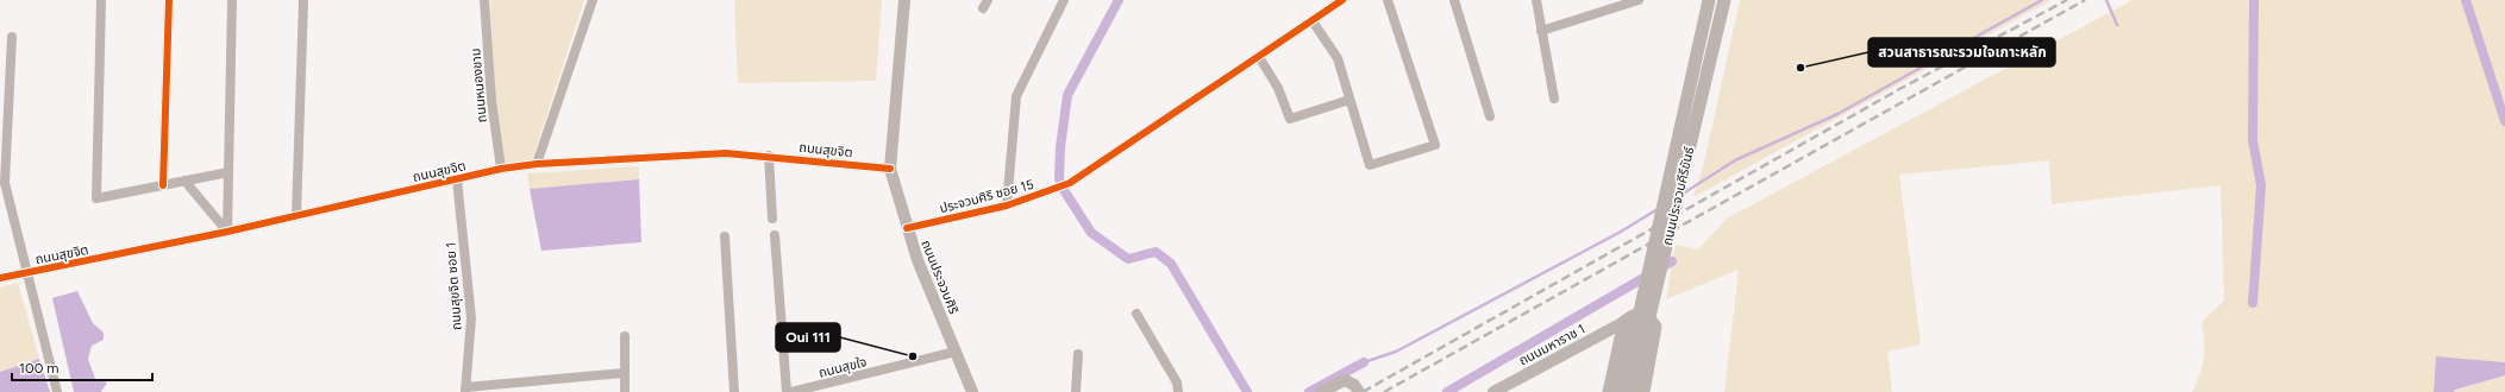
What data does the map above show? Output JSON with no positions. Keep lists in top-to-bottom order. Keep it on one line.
{"streets":{"main road":["ถนนประจวบคีรีขันธ์"],"street":["ถนนหนองขาม","ถนนสุขจิต","ประจวบศิริ ซอย 15","ถนนประจวบศิริ","ถนนสุขจิต ซอย 1","ถนนมหาราช 1","ถนนสุขใจ"]},"crossings":[["ถนนหนองขาม","ถนนสุขจิต"],["ถนนสุขจิต","ถนนประจวบศิริ"],["ถนนสุขจิต","ถนนสุขจิต ซอย 1"],["ประจวบศิริ ซอย 15","ถนนประจวบศิริ"],["ถนนประจวบศิริ","ถนนสุขใจ"]],"places":["สวนสาธารณะรวมใจเกาะหลัก","Oui 111"],"scale_bar":"100 m"}
